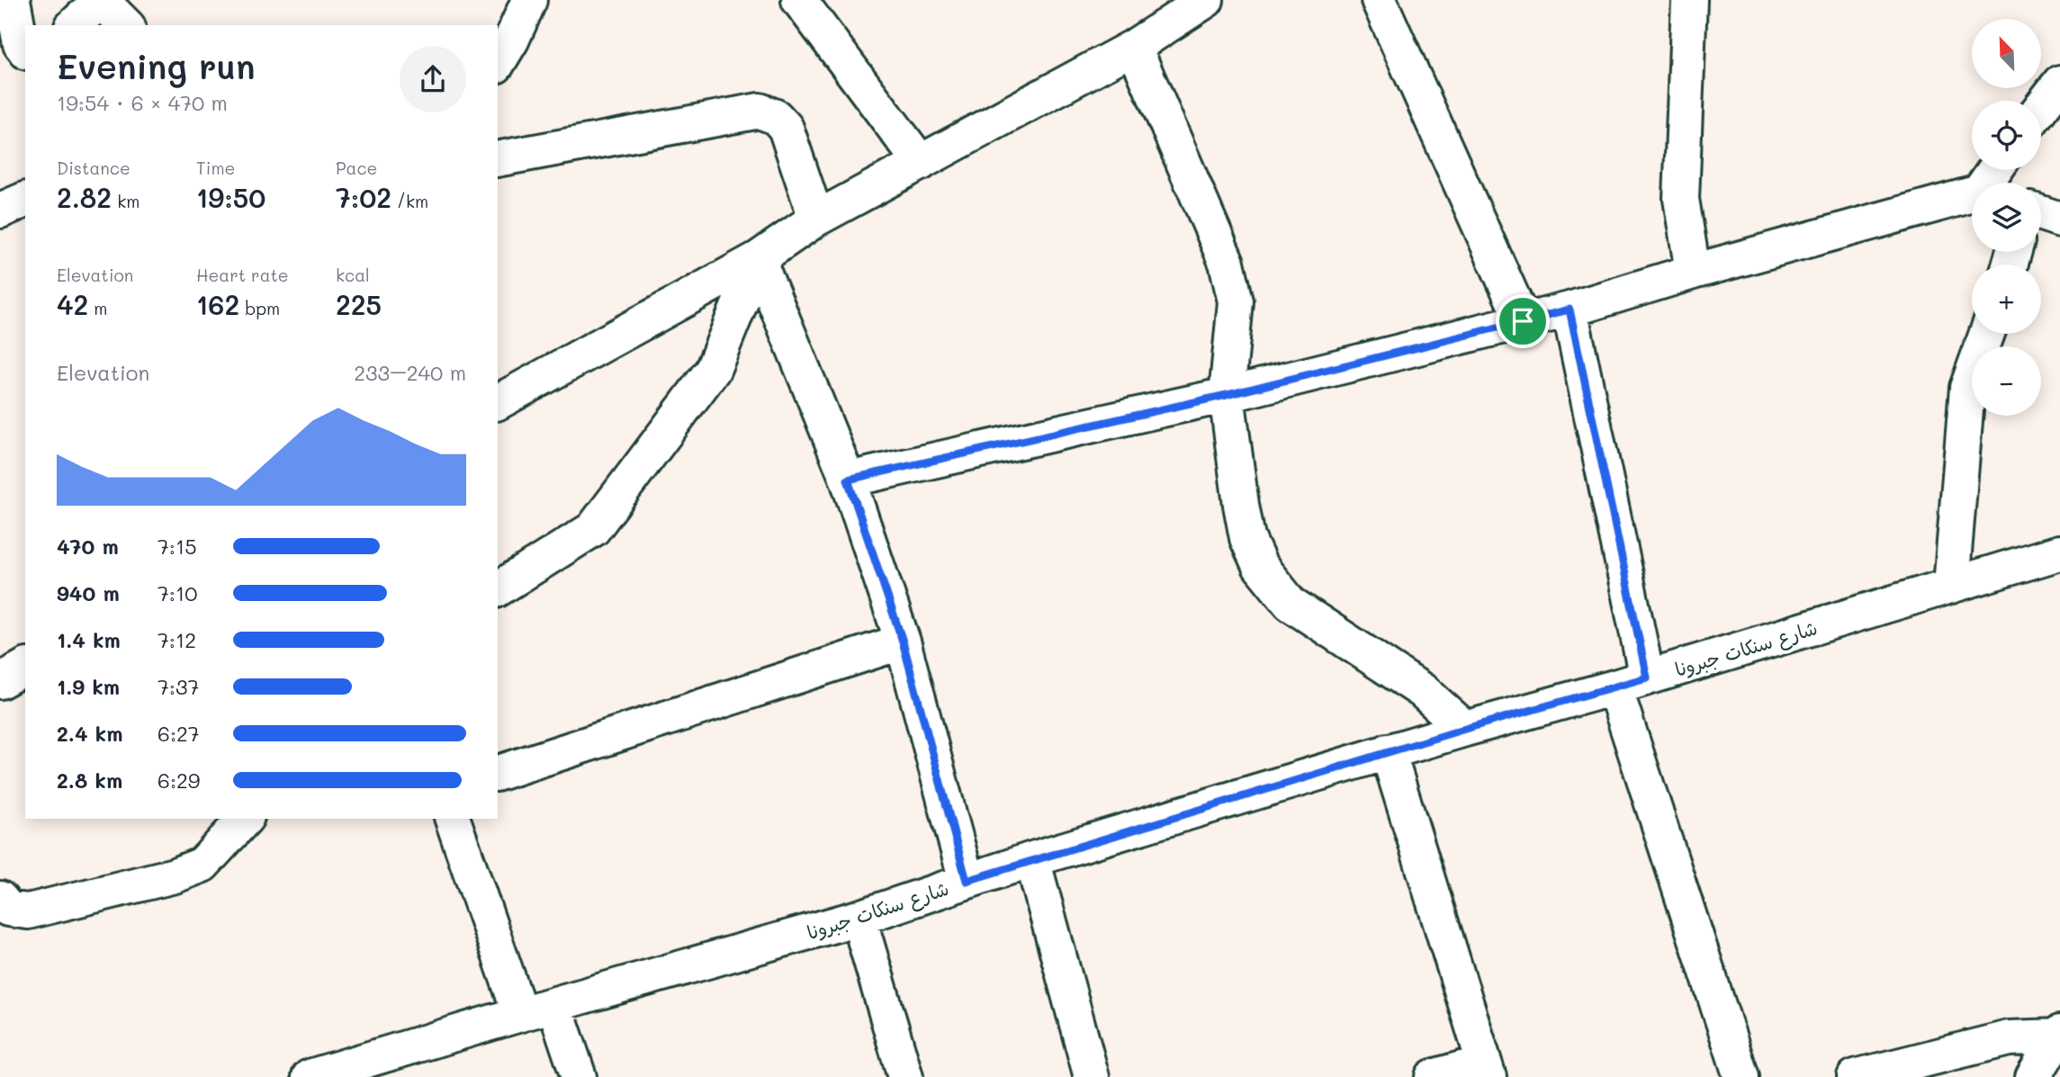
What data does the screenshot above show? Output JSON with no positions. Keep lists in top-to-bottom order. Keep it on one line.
{"streets":{"street":["شارع سنكات جبرونا"]},"north":"top left","page":{"map_buttons":["+","−"],"heading":["Evening run","19:54 · 6 × 470 m"],"stats":[["Distance","2.82 km"],["Time","19:50"],["Pace","7:02 /km"],["Elevation","42 m"],["Heart rate","162 bpm"],["kcal","225"]],"chart":["Elevation","233–240 m"],"list":[{"name":"470 m","note":"7:15"},{"name":"940 m","note":"7:10"},{"name":"1.4 km","note":"7:12"},{"name":"1.9 km","note":"7:37"},{"name":"2.4 km","note":"6:27"},{"name":"2.8 km","note":"6:29"}]}}
